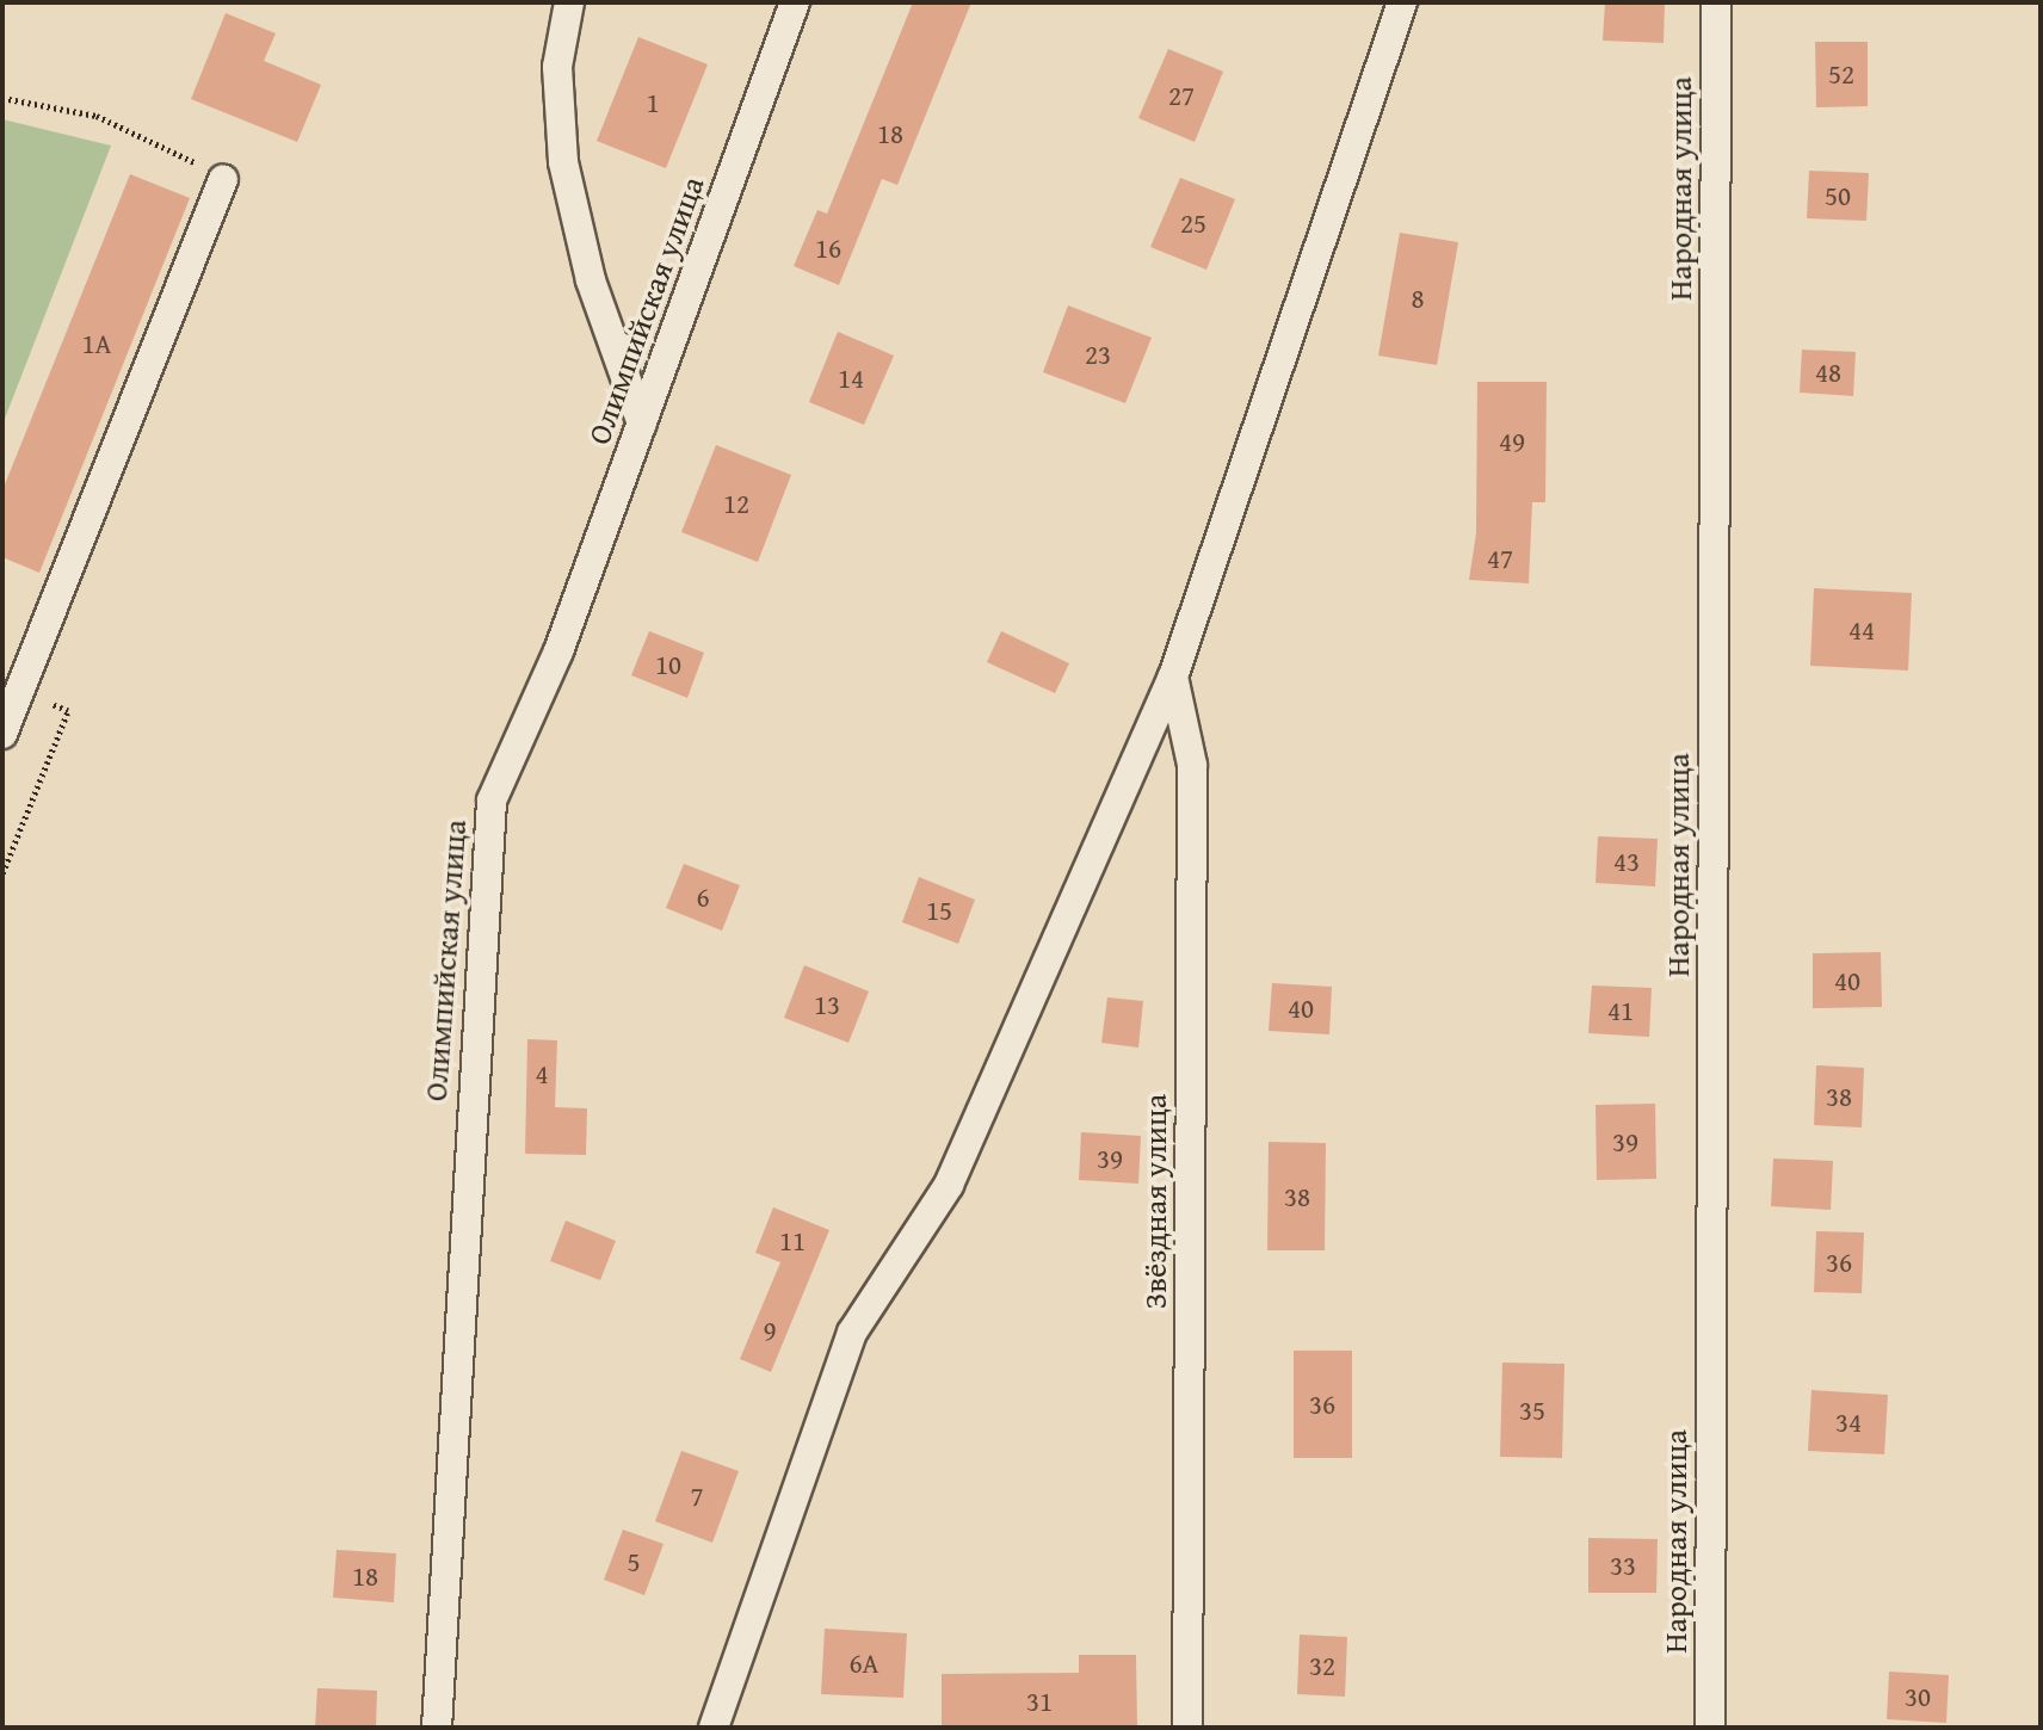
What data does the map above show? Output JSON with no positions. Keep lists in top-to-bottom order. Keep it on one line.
{"streets":{"street":["Народная улица","Олимпийская улица","Звёздная улица"]},"house_numbers":["52","27","1","18","50","25","16","8","1А","23","48","14","49","12","47","44","10","43","6","15","40","13","40","41","4","38","39","39","38","11","36","9","36","35","34","7","5","33","18","6А","32","30","31"]}
